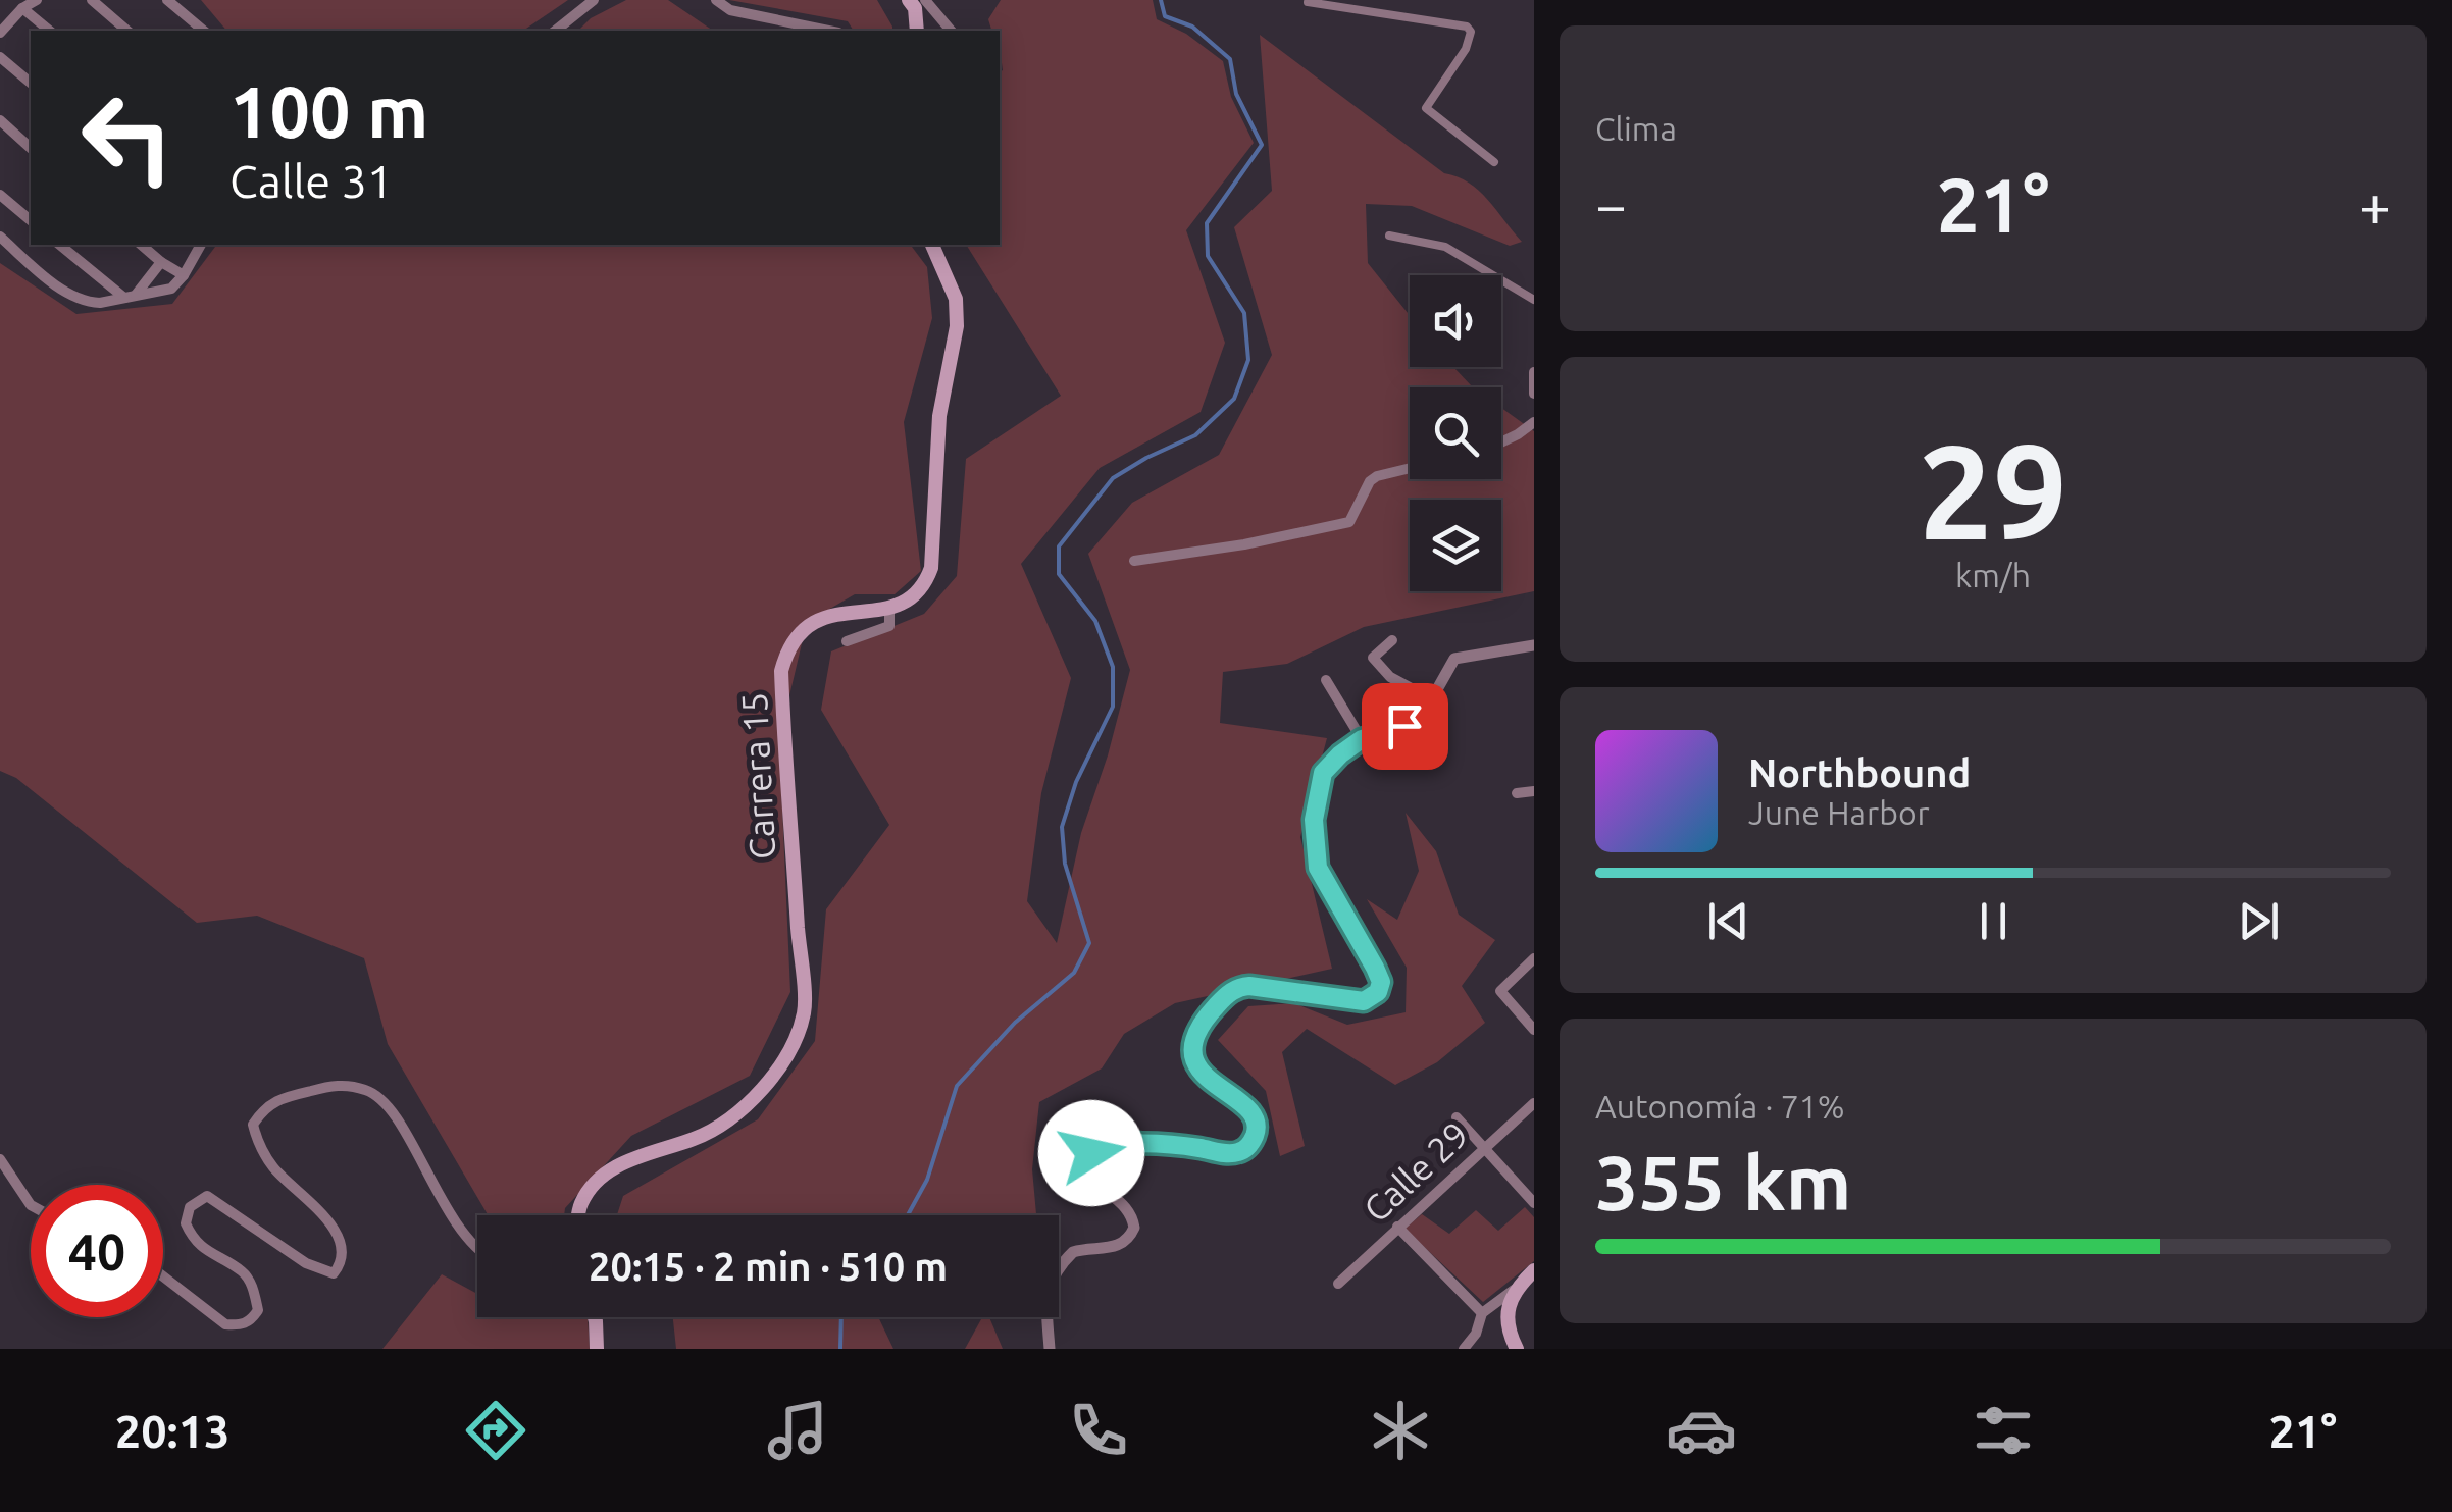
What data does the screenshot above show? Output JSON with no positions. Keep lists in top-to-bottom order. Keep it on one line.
{"streets":{"main road":["Carrera 15"],"street":["Calle 29"]},"page":{"tile":["Clima",["29","km/h"],["Autonomía · 71%","355 km"]],"turn":["100 m","Calle 31"],"heat":["−","21°","+"],"song":["Northbound","June Harbor"],"limit":"40","trip":"20:15 · 2 min · 510 m","tabs":["20:13","21°"]}}
